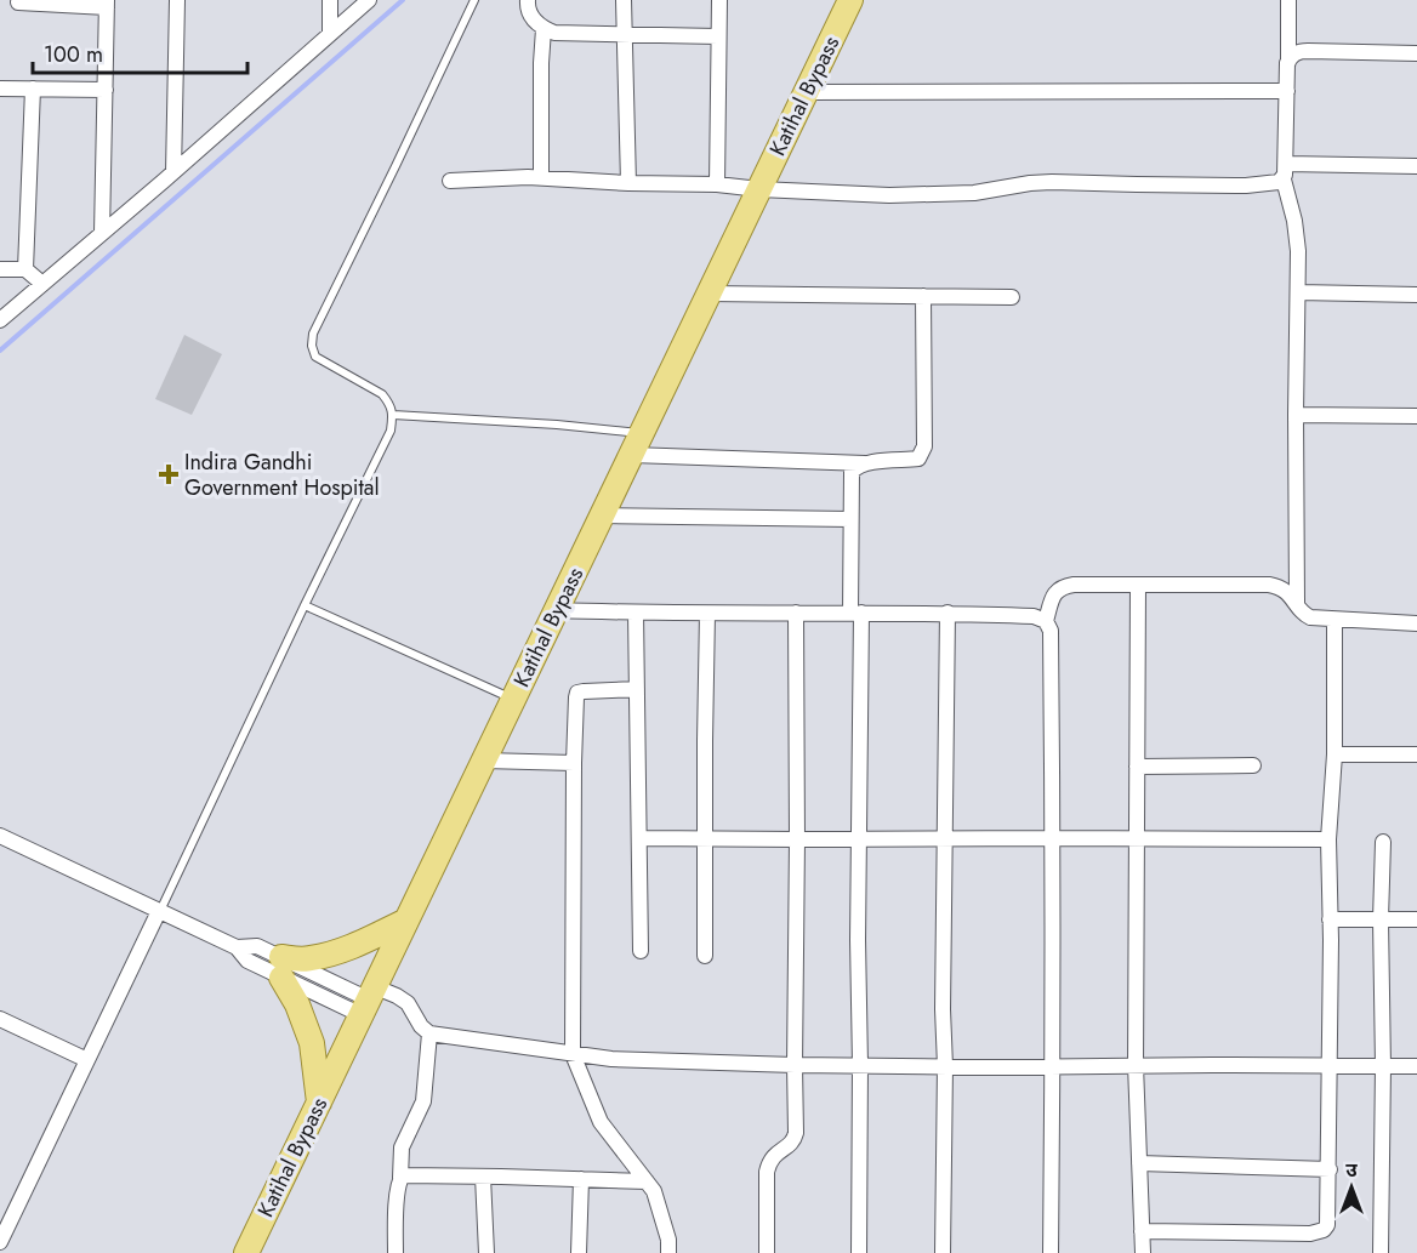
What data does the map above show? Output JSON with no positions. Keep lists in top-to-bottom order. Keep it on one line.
{"streets":{"main road":["Katihal Bypass"]},"places":{"health":["Indira Gandhi Government Hospital"]},"scale_bar":"100 m","north":"top"}
